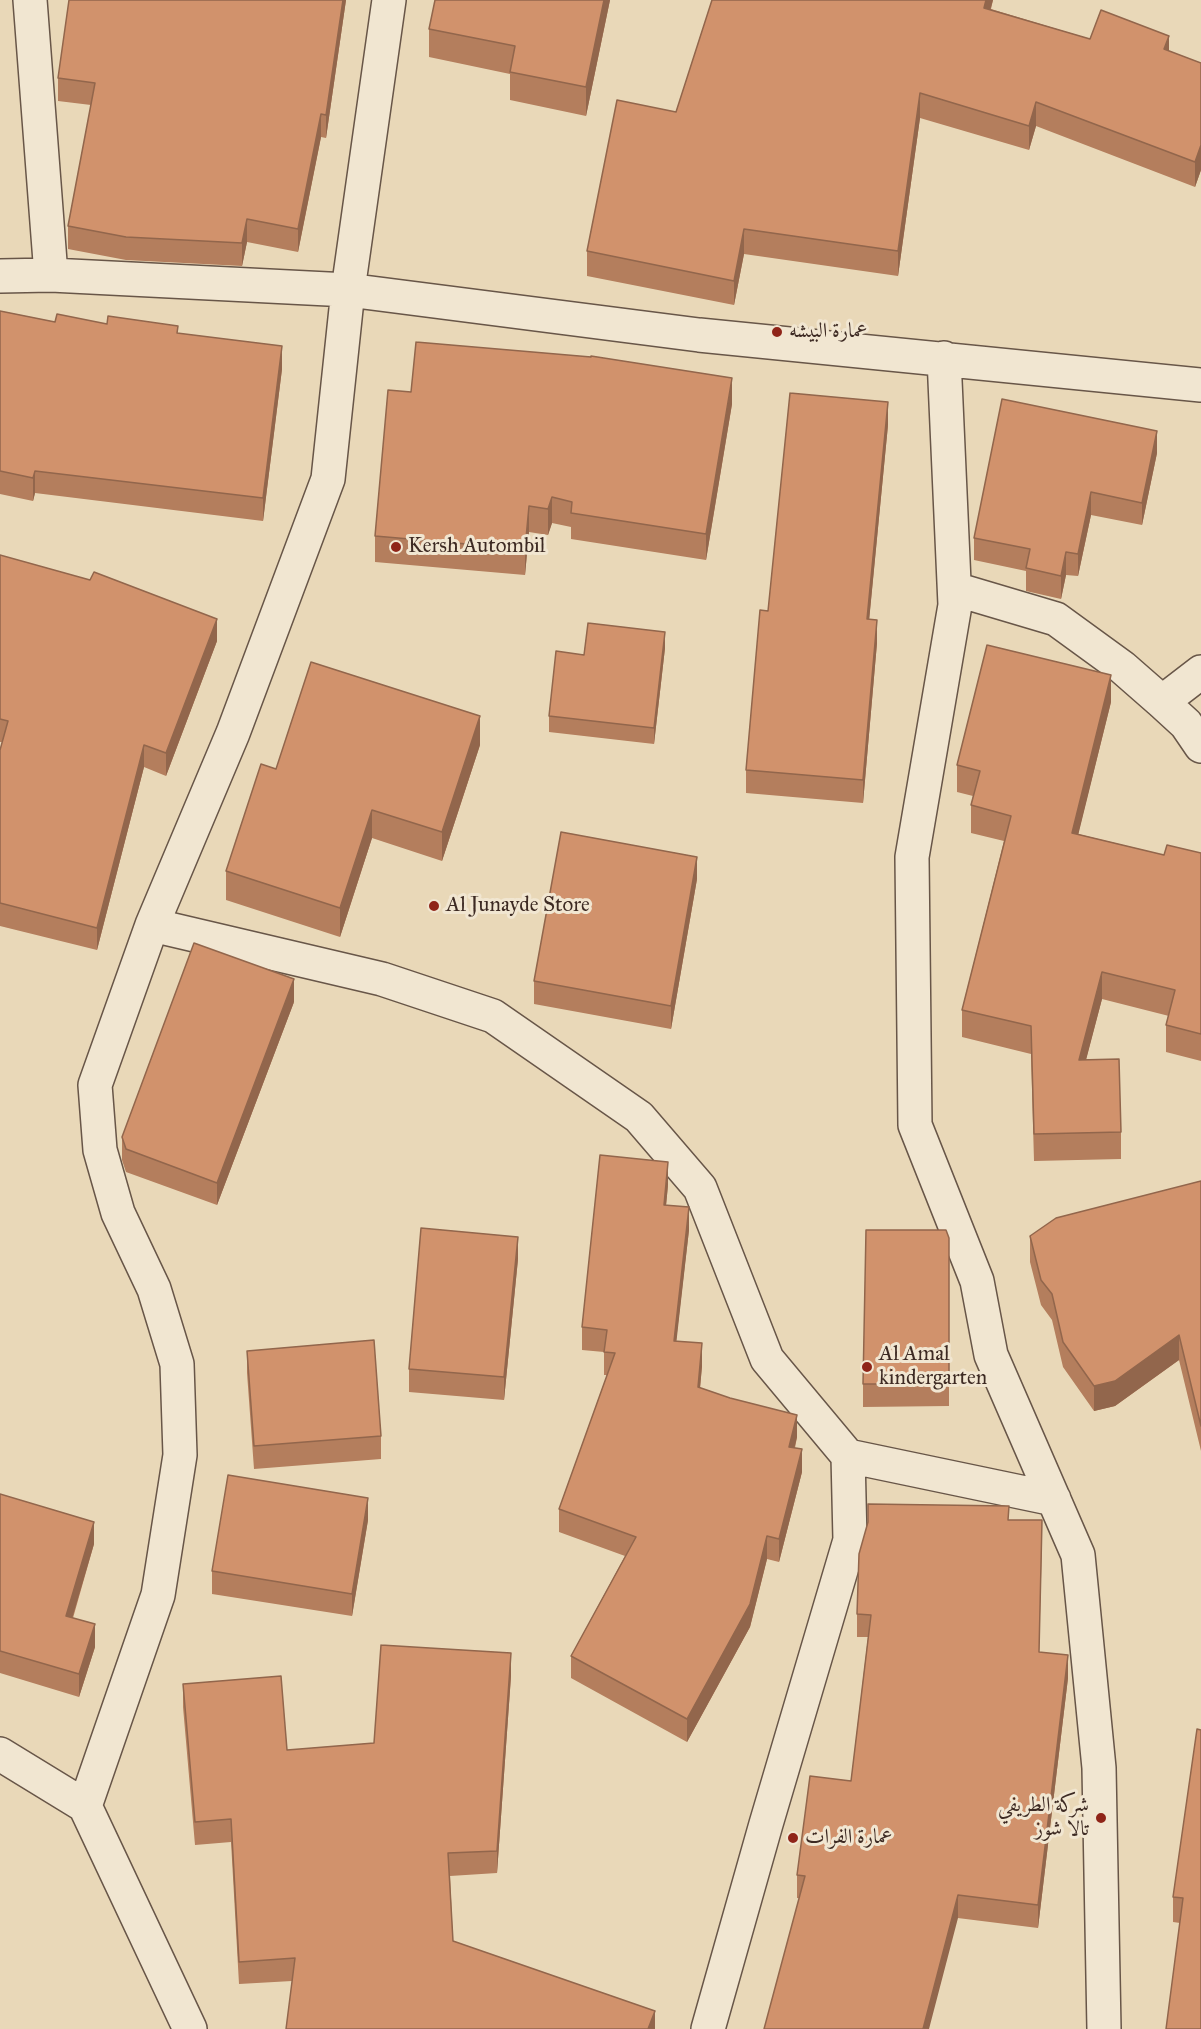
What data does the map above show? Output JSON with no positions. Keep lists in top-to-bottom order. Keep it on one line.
{"places":["عمارة البيشه","Kersh Autombil","Al Junayde Store","Al Amal kindergarten","شركة الطريفي تالا شوز","عمارة الفرات"]}
